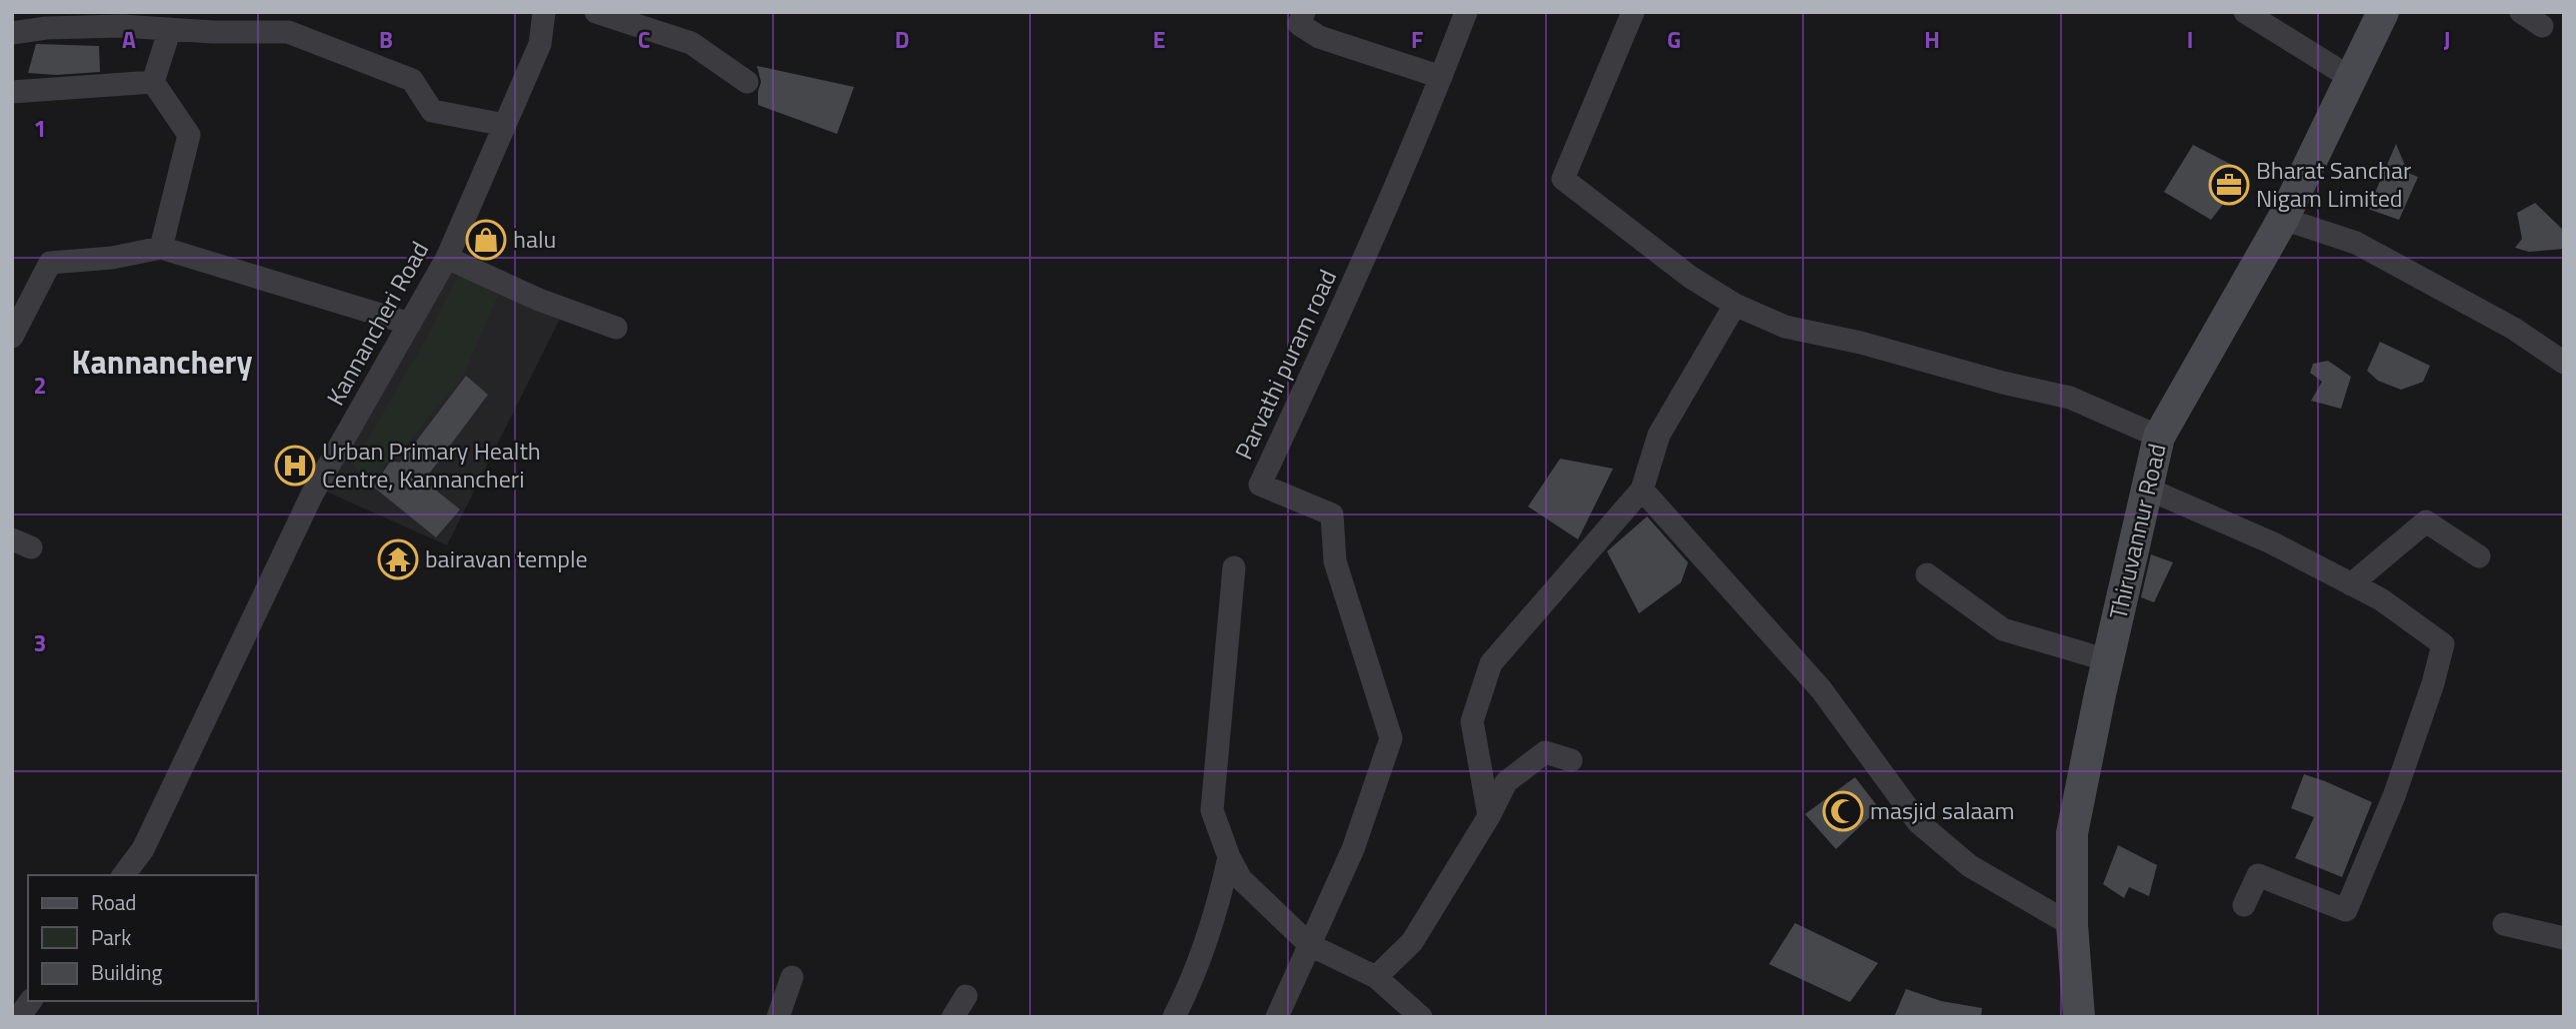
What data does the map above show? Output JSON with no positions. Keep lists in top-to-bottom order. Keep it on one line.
{"streets":{"street":["Kannancheri Road","Parvathi puram road","Thiruvannur Road"]},"districts":["Kannanchery"],"places":{"office":["Bharat Sanchar Nigam Limited"],"shop":["halu"],"hospital":["Urban Primary Health Centre, Kannancheri"],"temple":["bairavan temple"],"mosque":["masjid salaam"]},"legend":["Road","Park","Building"],"grid":{"columns":["A","B","C","D","E","F","G","H","I","J"],"rows":["1","2","3"]}}
